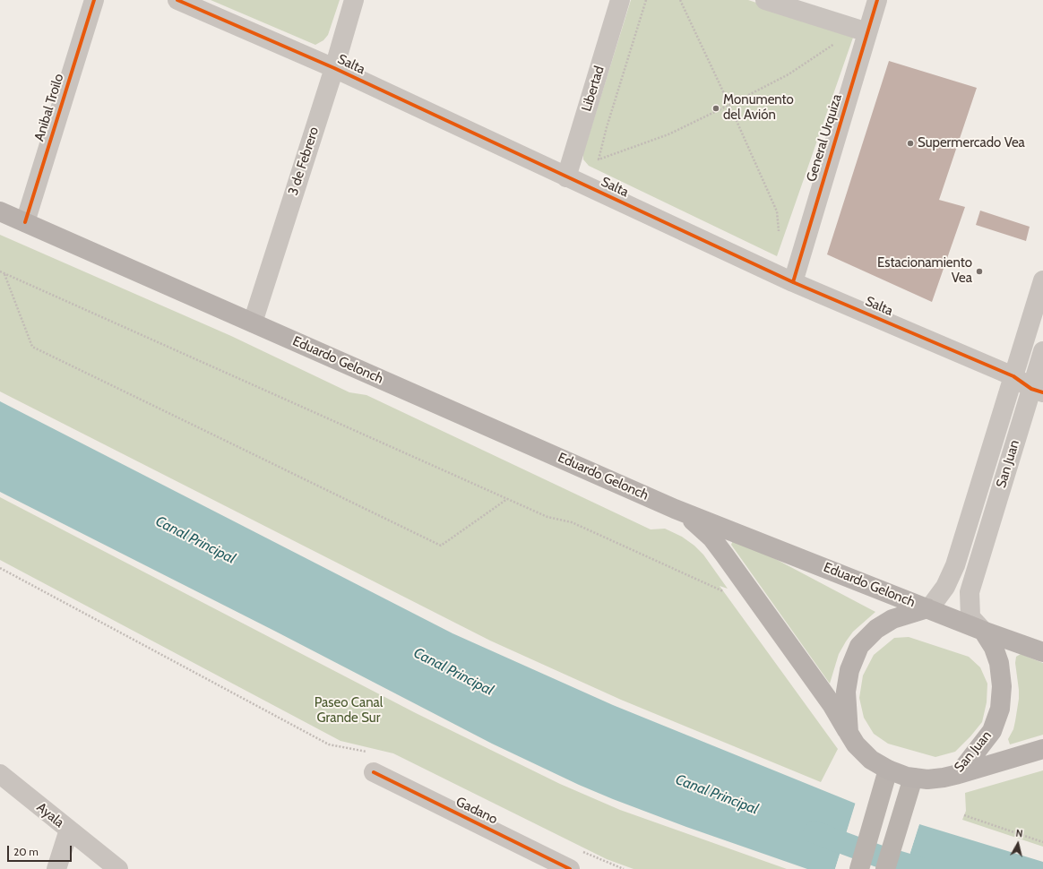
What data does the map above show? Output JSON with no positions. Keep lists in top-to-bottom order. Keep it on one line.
{"streets":{"main road":["Eduardo Gelonch","San Juan"],"street":["Salta","Libertad","Anibal Troilo","General Urquiza","3 de Febrero","Gadano","Ayala"]},"crossings":[["Salta","Libertad"],["Salta","General Urquiza"],["Salta","3 de Febrero"],["Salta","San Juan"],["Anibal Troilo","Eduardo Gelonch"],["3 de Febrero","Eduardo Gelonch"],["Eduardo Gelonch","San Juan"]],"water":["Canal Principal"],"parks":["Paseo Canal Grande Sur"],"places":["Monumento del Avión","Supermercado Vea","Estacionamiento Vea"],"scale_bar":"20 m","north":"top"}
